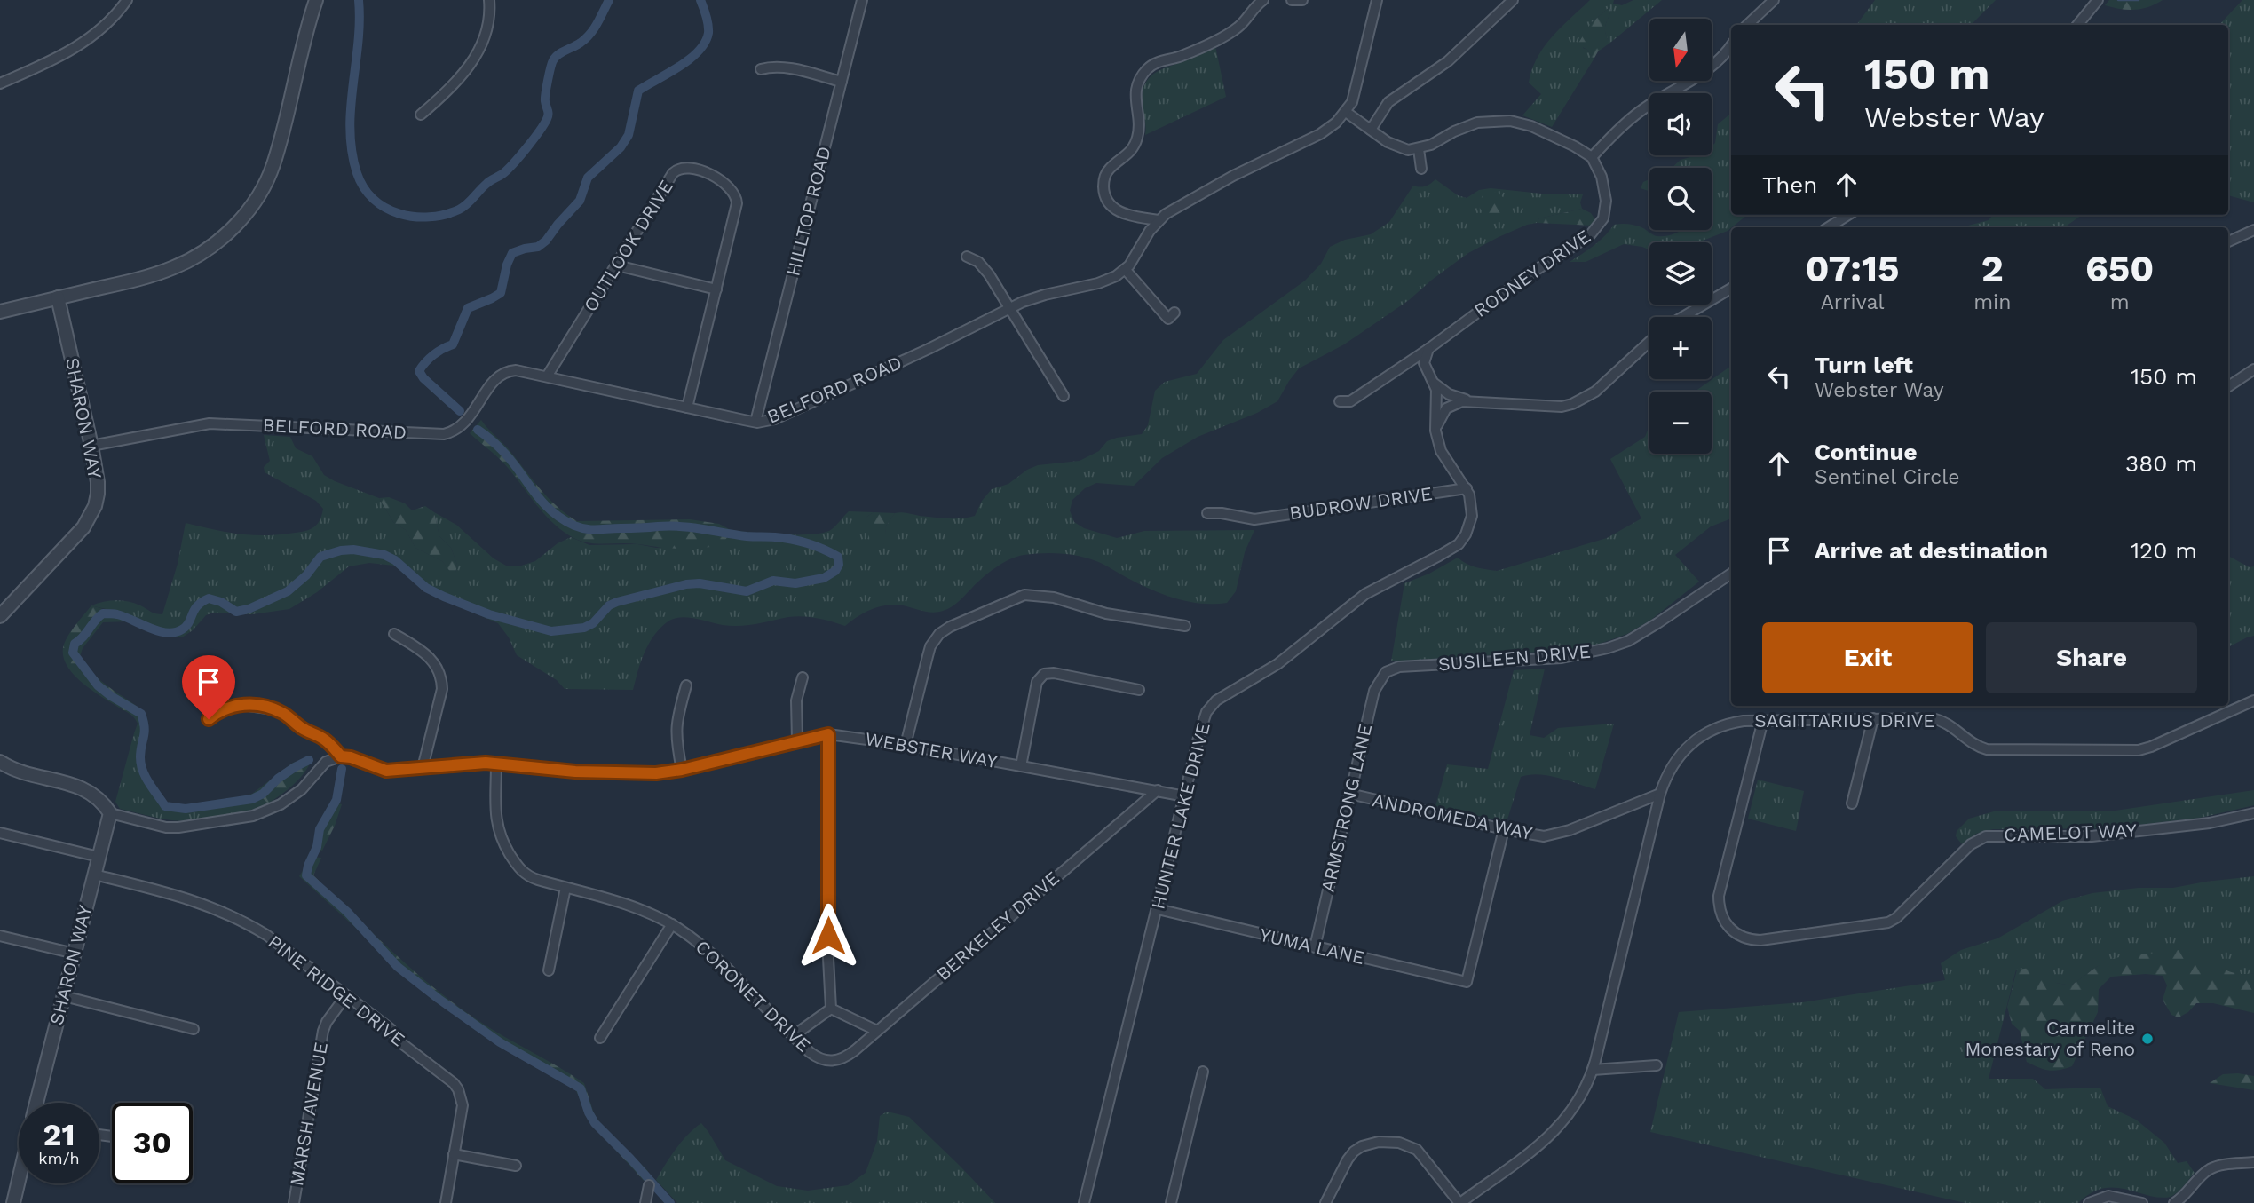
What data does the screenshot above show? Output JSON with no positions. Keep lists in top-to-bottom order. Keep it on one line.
{"streets":{"street":["HILLTOP ROAD","OUTLOOK DRIVE","RODNEY DRIVE","BELFORD ROAD","SHARON WAY","BUDROW DRIVE","SUSILEEN DRIVE","SAGITTARIUS DRIVE","WEBSTER WAY","ARMSTRONG LANE","HUNTER LAKE DRIVE","ANDROMEDA WAY","CAMELOT WAY","BERKELEY DRIVE","YUMA LANE","PINE RIDGE DRIVE","CORONET DRIVE","MARSH AVENUE"]},"crossings":[["HILLTOP ROAD","BELFORD ROAD"],["OUTLOOK DRIVE","BELFORD ROAD"],["RODNEY DRIVE","HUNTER LAKE DRIVE"],["BELFORD ROAD","SHARON WAY"],["SHARON WAY","PINE RIDGE DRIVE"],["BUDROW DRIVE","HUNTER LAKE DRIVE"],["SUSILEEN DRIVE","ARMSTRONG LANE"],["SAGITTARIUS DRIVE","ANDROMEDA WAY"],["SAGITTARIUS DRIVE","CAMELOT WAY"],["WEBSTER WAY","HUNTER LAKE DRIVE"],["WEBSTER WAY","BERKELEY DRIVE"],["WEBSTER WAY","CORONET DRIVE"],["ARMSTRONG LANE","ANDROMEDA WAY"],["ARMSTRONG LANE","YUMA LANE"],["HUNTER LAKE DRIVE","YUMA LANE"],["ANDROMEDA WAY","YUMA LANE"],["BERKELEY DRIVE","CORONET DRIVE"],["PINE RIDGE DRIVE","MARSH AVENUE"]],"places":["Carmelite Monestary of Reno"],"north":"bottom","page":{"map_buttons":["+","−"],"turn":["150 m","Webster Way"],"then":"Then","eta":["07:15","Arrival","2","min","650","m"],"list":[{"name":"Turn left","note":"Webster Way","value":"150 m"},{"name":"Continue","note":"Sentinel Circle","value":"380 m"},{"name":"Arrive at destination","value":"120 m"}],"buttons":["Exit","Share"],"speed":"21 km/h","limit":"30"}}
